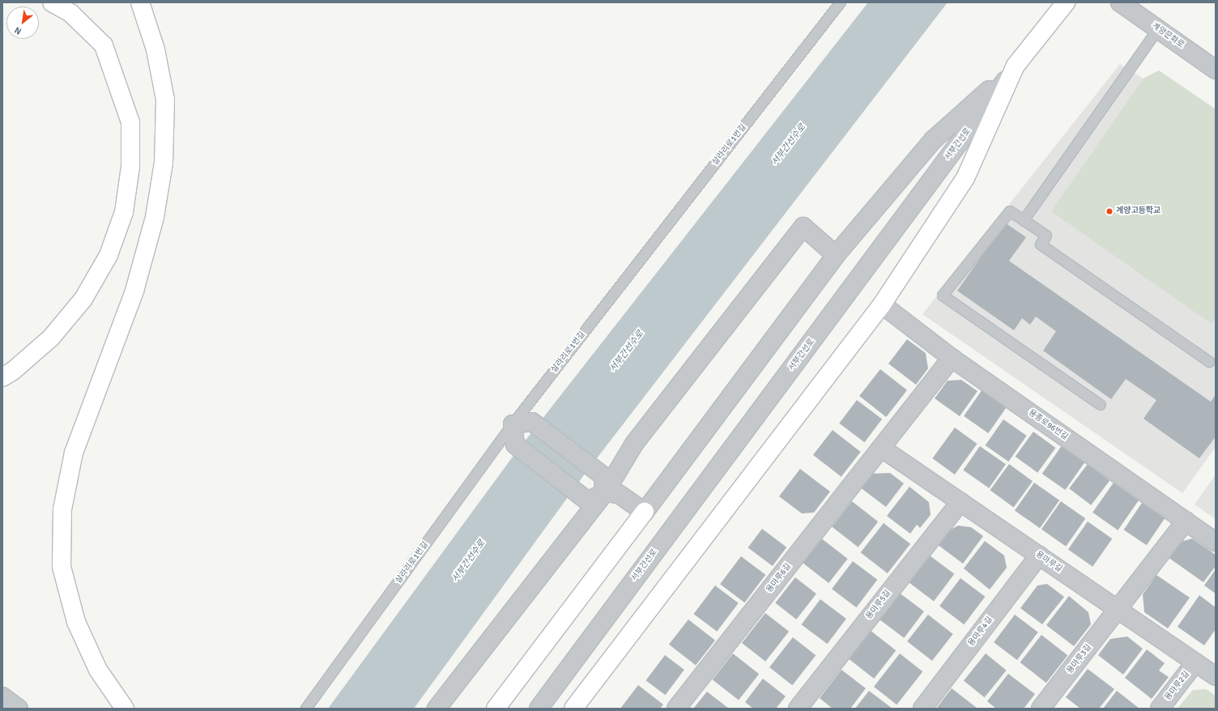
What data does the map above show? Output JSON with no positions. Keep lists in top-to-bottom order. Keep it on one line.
{"streets":{"main road":["서부간선로"],"street":["계양문화로","용종로96번길","용마루길","용마루6길","용마루5길","용마루4길","용마루3길","용마루2길"],"lane":["살라리로1번길"]},"crossings":[["용종로96번길","용마루6길"],["용종로96번길","용마루3길"],["용마루길","용마루6길"],["용마루길","용마루5길"],["용마루길","용마루4길"],["용마루길","용마루3길"],["용마루길","용마루2길"]],"water":["서부간선수로"],"places":["계양고등학교"],"north":"bottom left"}
